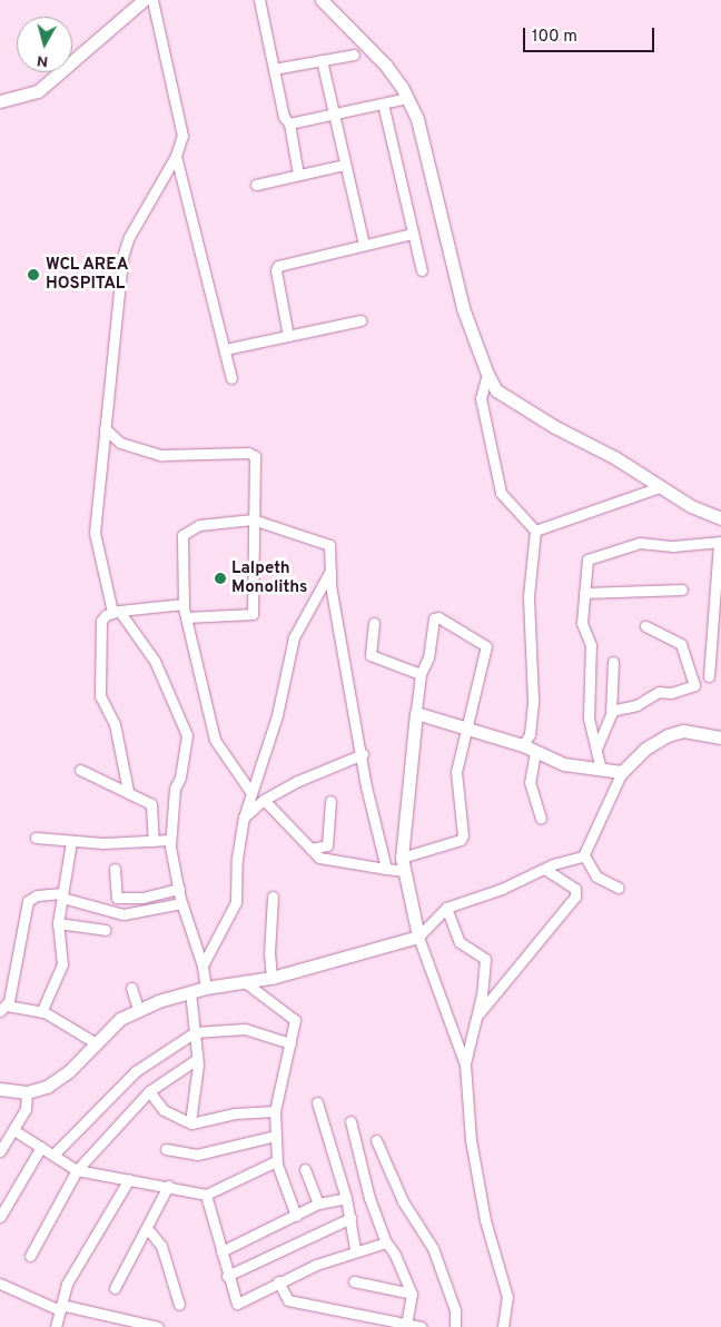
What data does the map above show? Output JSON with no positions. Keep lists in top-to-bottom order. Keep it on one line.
{"places":["WCL AREA HOSPITAL","Lalpeth Monoliths"],"scale_bar":"100 m","north":"bottom"}
